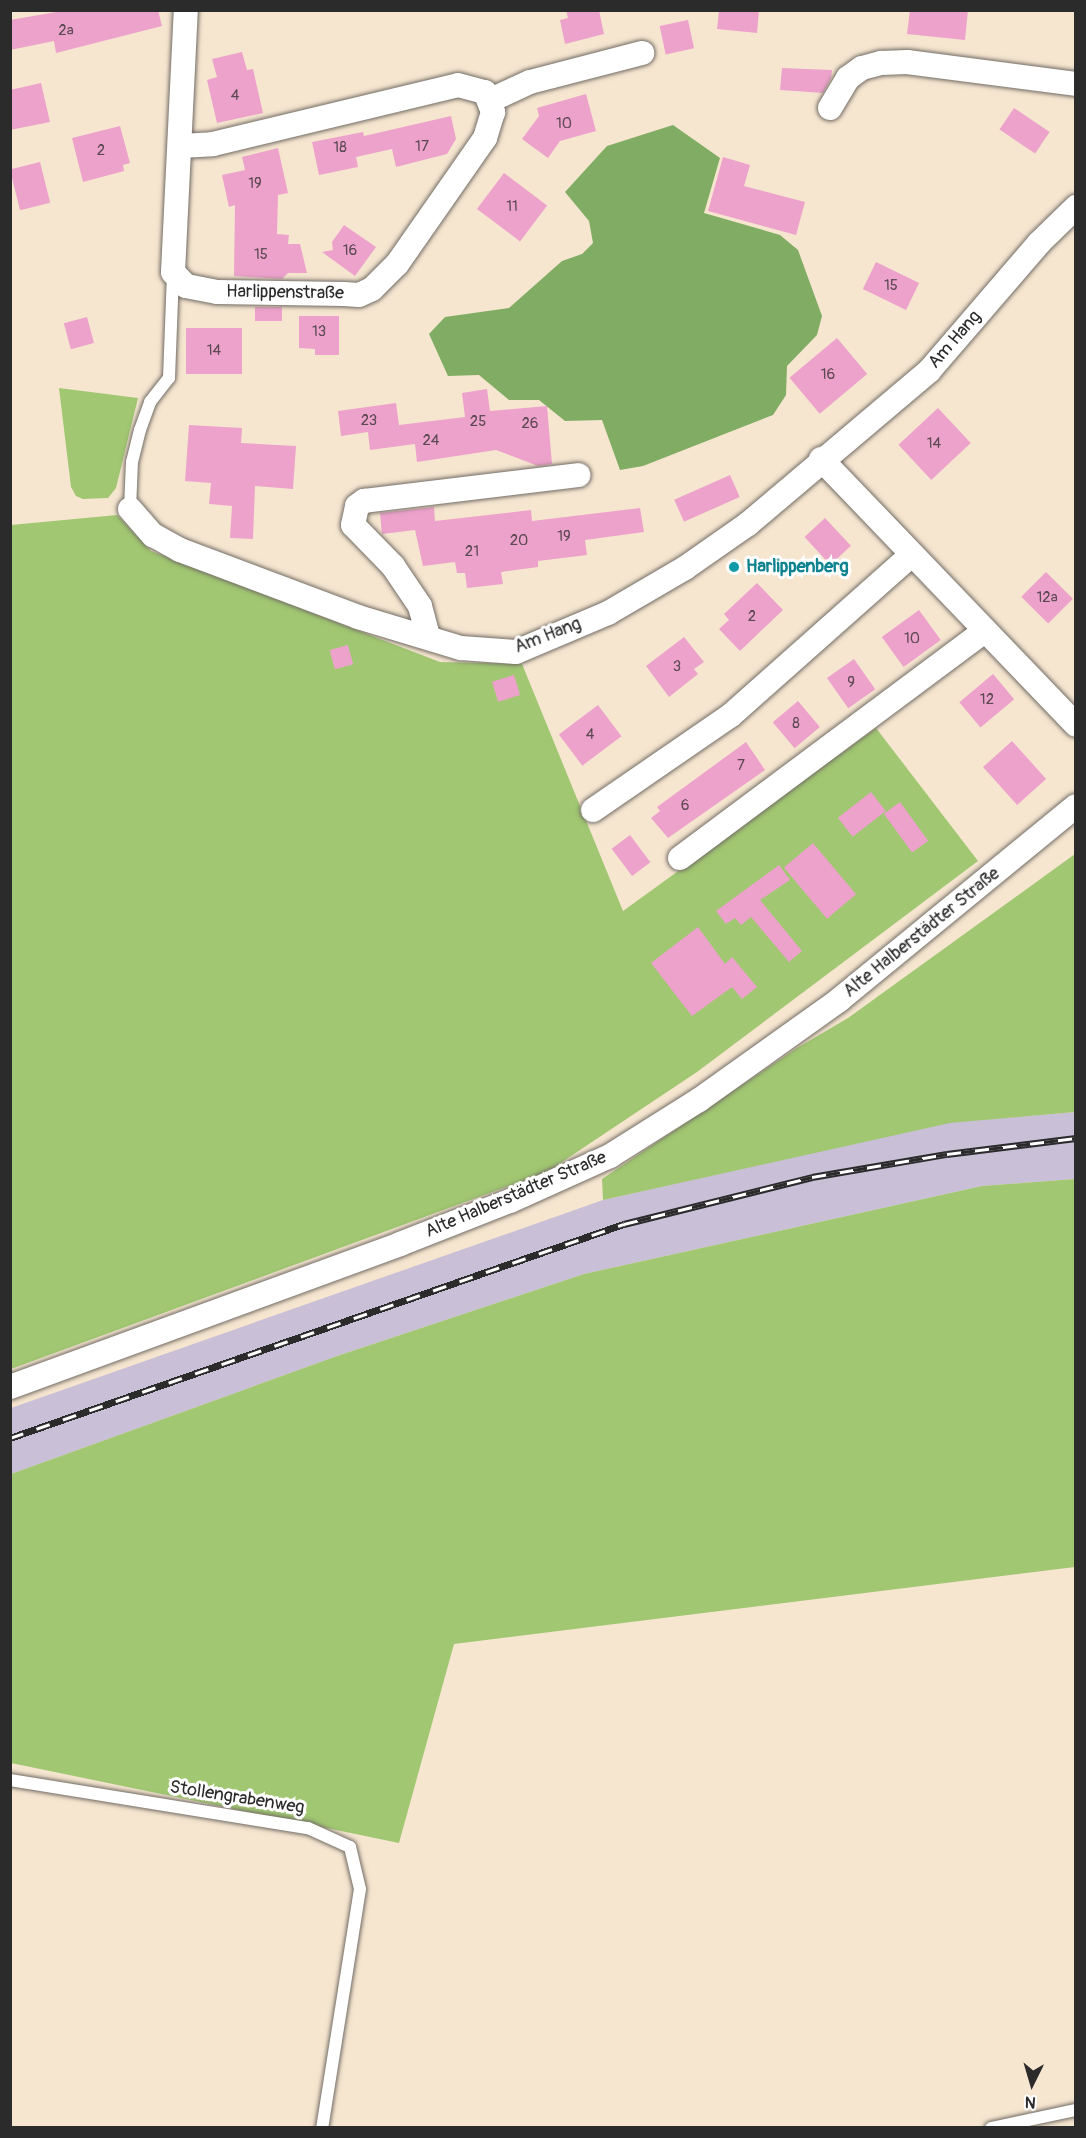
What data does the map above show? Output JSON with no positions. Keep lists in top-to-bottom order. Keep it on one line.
{"streets":{"street":["Harlippenstraße","Am Hang","Alte Halberstädter Straße"],"lane":["Stollengrabenweg"]},"places":["Harlippenberg"],"house_numbers":["2a","4","10","17","18","2","19","11","16","15","15","13","14","16","23","25","26","24","14","19","20","21","12a","2","10","3","9","12","8","4","7","6"],"north":"bottom"}
